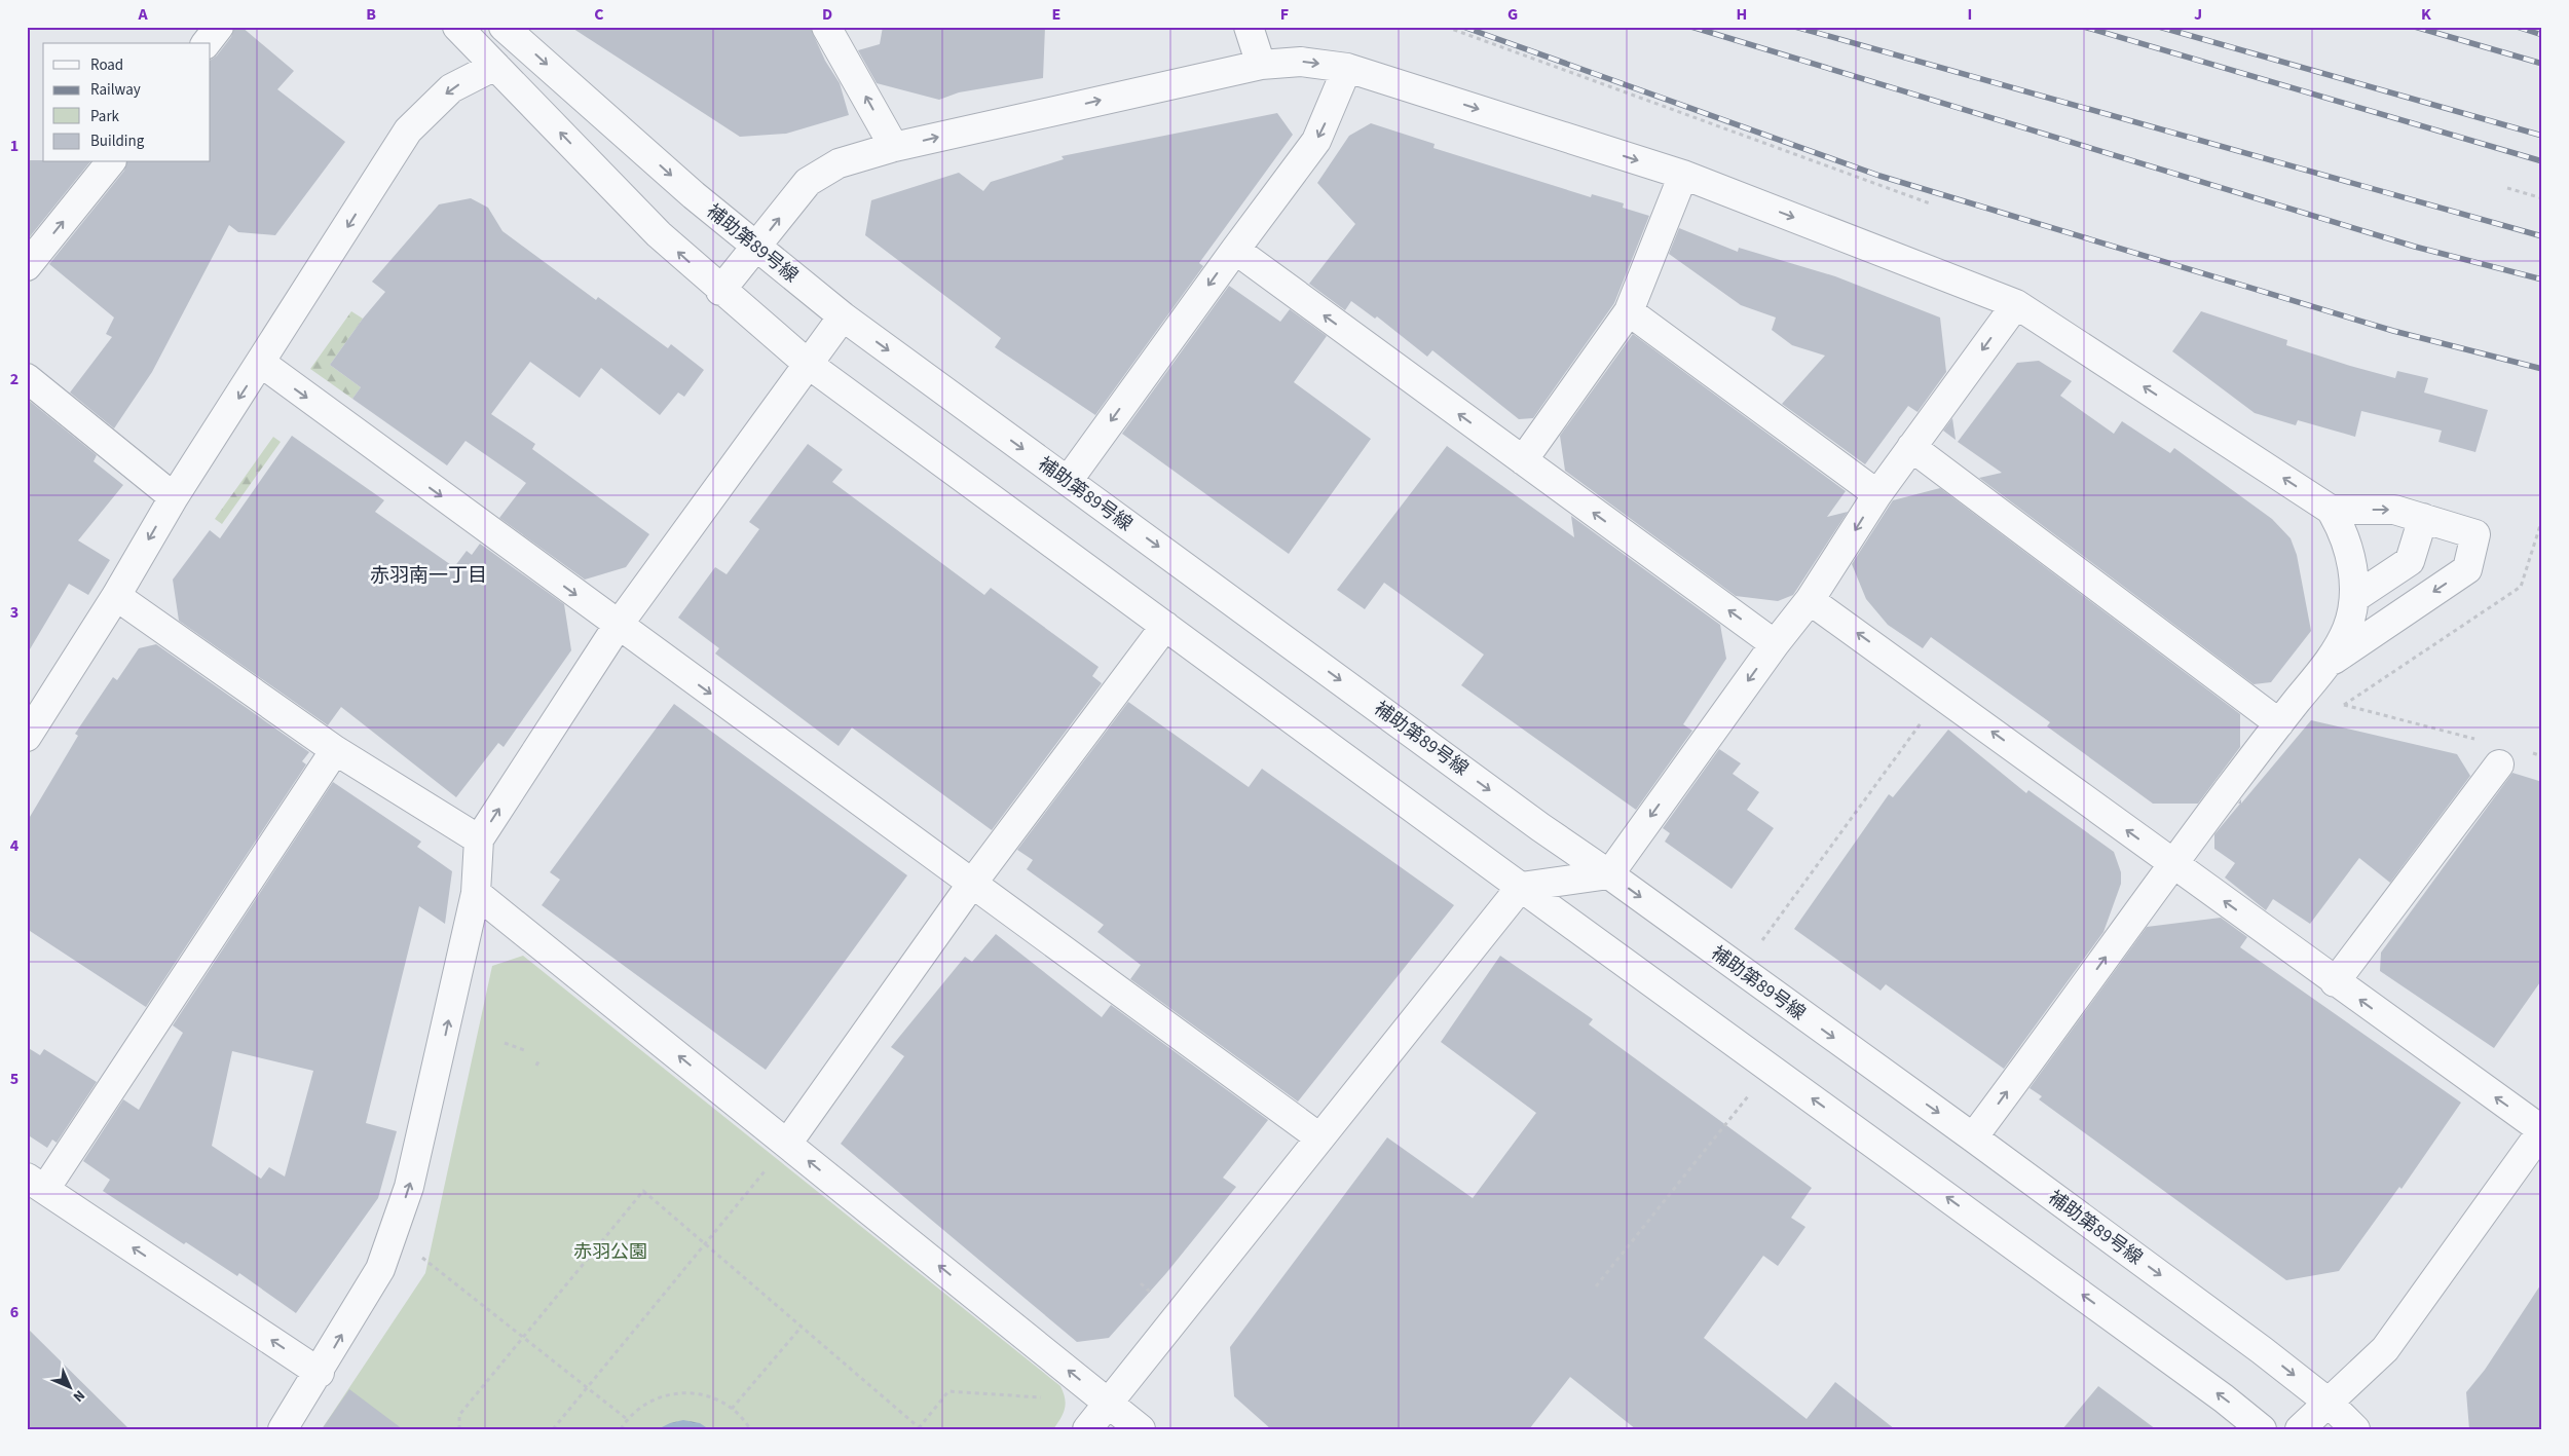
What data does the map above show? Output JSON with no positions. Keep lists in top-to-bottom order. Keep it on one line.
{"streets":{"street":["補助第89号線"]},"districts":["赤羽南一丁目"],"parks":["赤羽公園"],"legend":["Road","Railway","Park","Building"],"north":"bottom right","grid":{"columns":["A","B","C","D","E","F","G","H","I","J","K"],"rows":["1","2","3","4","5","6"]}}
